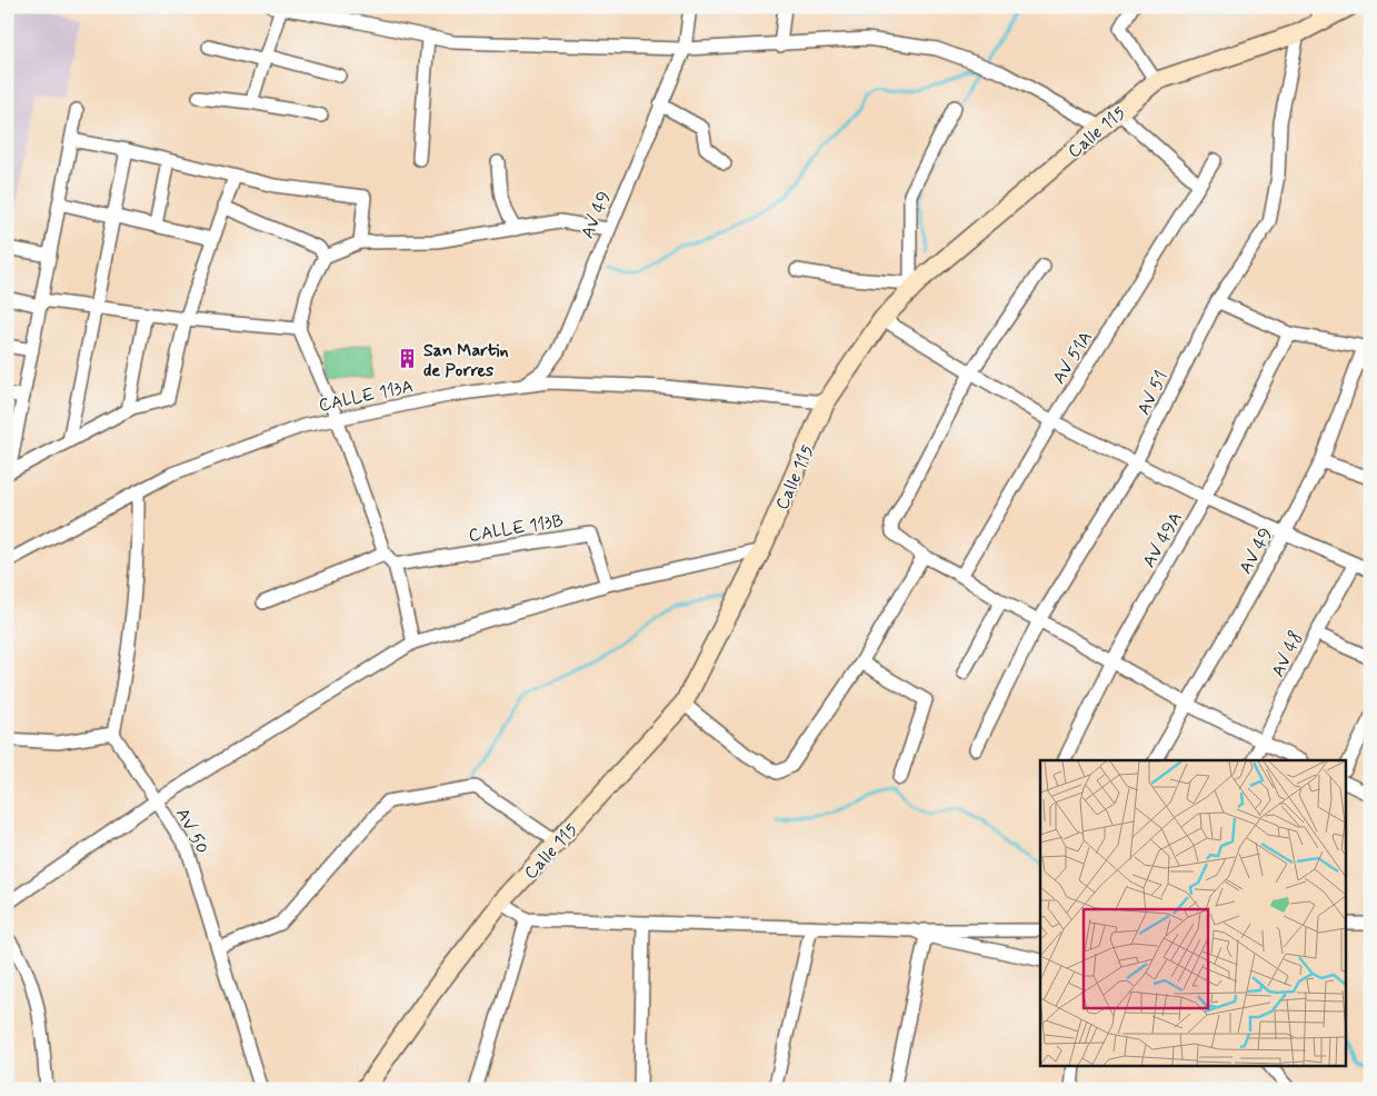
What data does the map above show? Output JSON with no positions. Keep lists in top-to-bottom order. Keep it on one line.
{"streets":{"main road":["Calle 115"],"street":["AV 49","AV 51A","AV 51","CALLE 113A","CALLE 113B","AV 49A","AV 48","AV 50"]},"crossings":[["Calle 115","AV 51"],["Calle 115","CALLE 113A"],["AV 49","CALLE 113A"]],"places":{"building":["San Martin de Porres"]}}
